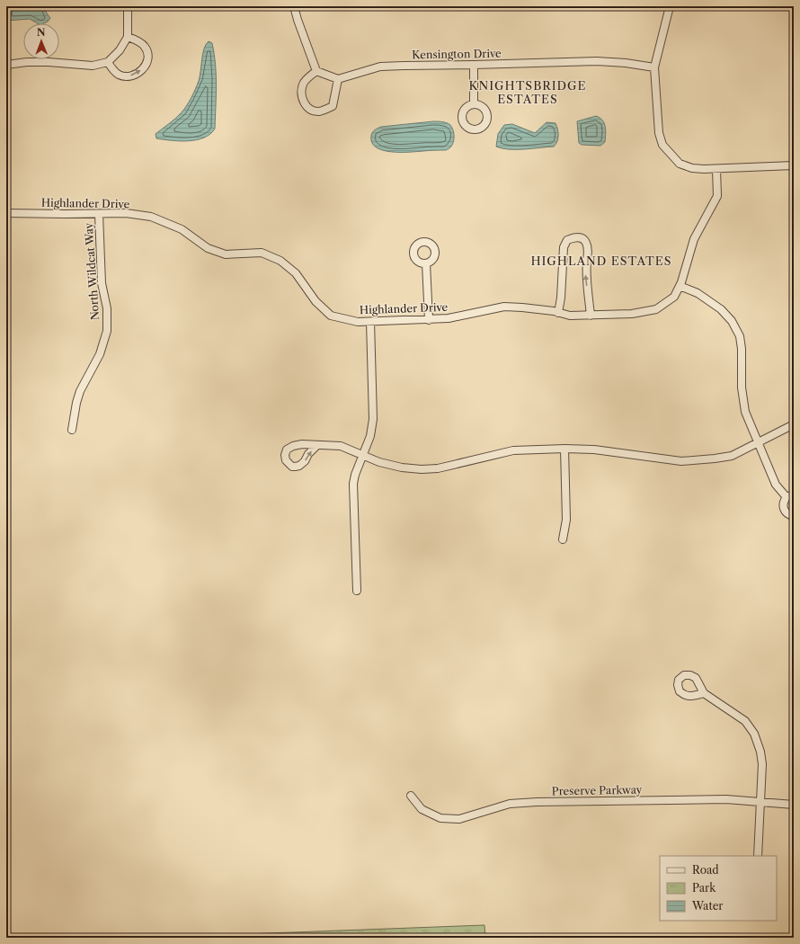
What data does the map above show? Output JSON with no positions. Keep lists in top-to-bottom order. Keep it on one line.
{"streets":{"street":["Kensington Drive","Highlander Drive","North Wildcat Way","Preserve Parkway"]},"crossings":[["Highlander Drive","North Wildcat Way"]],"districts":["KNIGHTSBRIDGE ESTATES","HIGHLAND ESTATES"],"legend":["Road","Park","Water"],"north":"top"}
